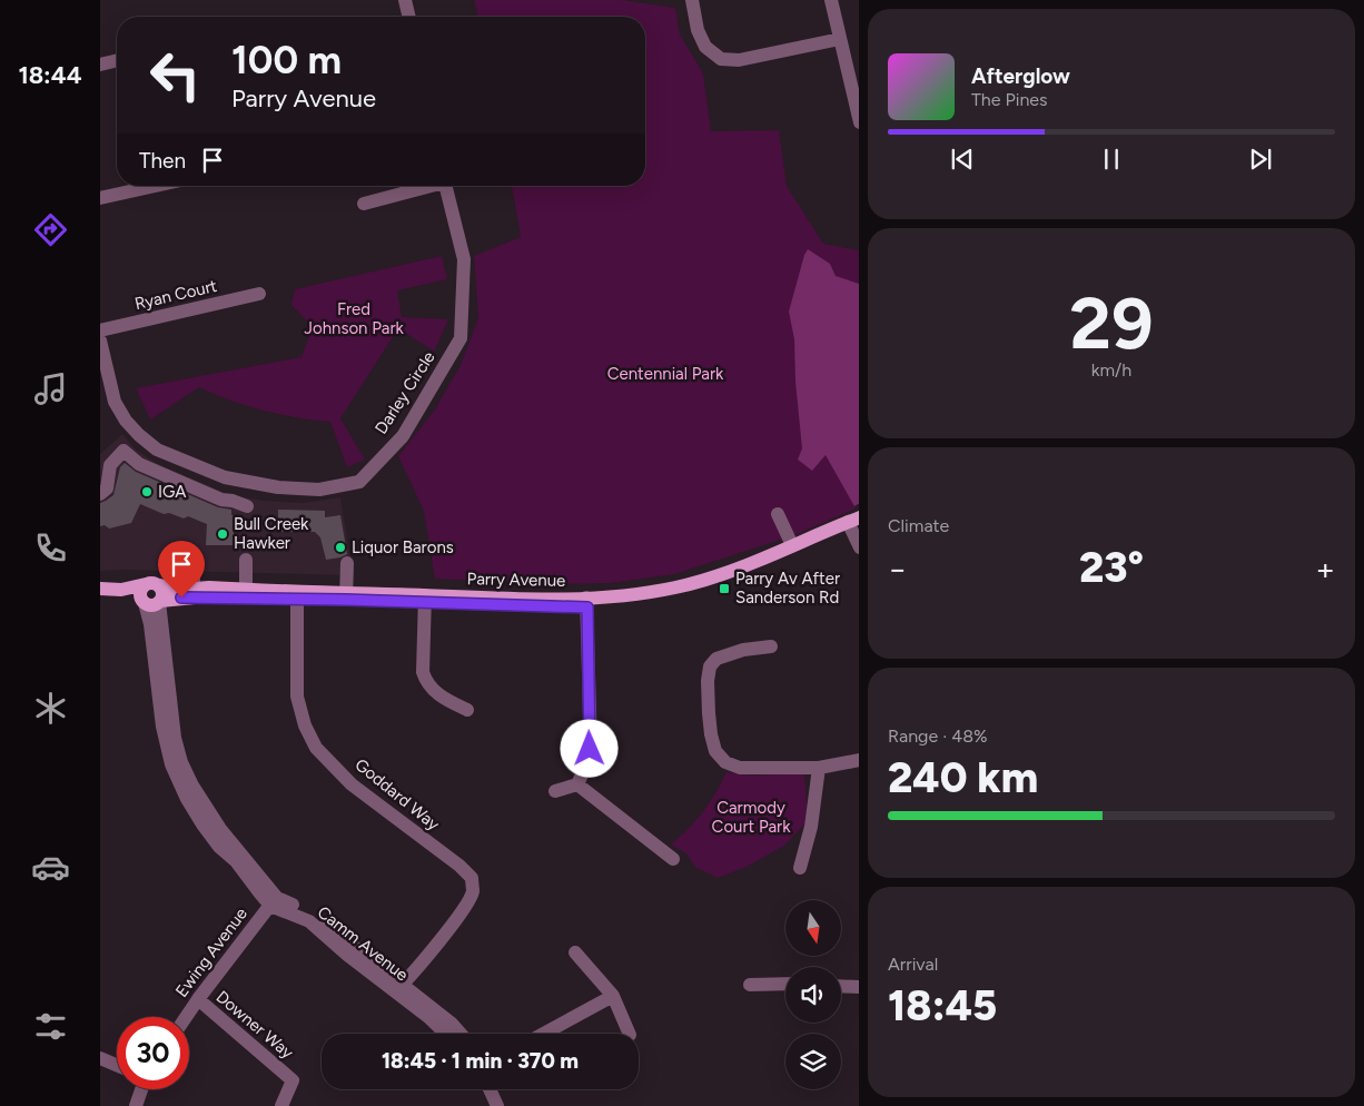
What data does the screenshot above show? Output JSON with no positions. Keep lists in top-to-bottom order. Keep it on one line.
{"streets":{"main road":["Parry Avenue"],"street":["Ryan Court","Darley Circle","Goddard Way","Camm Avenue","Ewing Avenue","Downer Way"]},"crossings":[["Parry Avenue","Goddard Way"],["Parry Avenue","Camm Avenue"],["Goddard Way","Camm Avenue"],["Camm Avenue","Ewing Avenue"],["Ewing Avenue","Downer Way"]],"parks":["Fred Johnson Park","Centennial Park","Carmody Court Park"],"places":{"other":["IGA","Bull Creek Hawker","Liquor Barons"],"transit":["Parry Av After Sanderson Rd"]},"north":"bottom","page":{"tabs":"18:44","turn":["100 m","Parry Avenue"],"song":["Afterglow","The Pines"],"then":"Then","tile":[["29","km/h"],"Climate",["Range · 48%","240 km"],["Arrival","18:45"]],"heat":["−","23°","+"],"limit":"30","trip":"18:45 · 1 min · 370 m"}}
